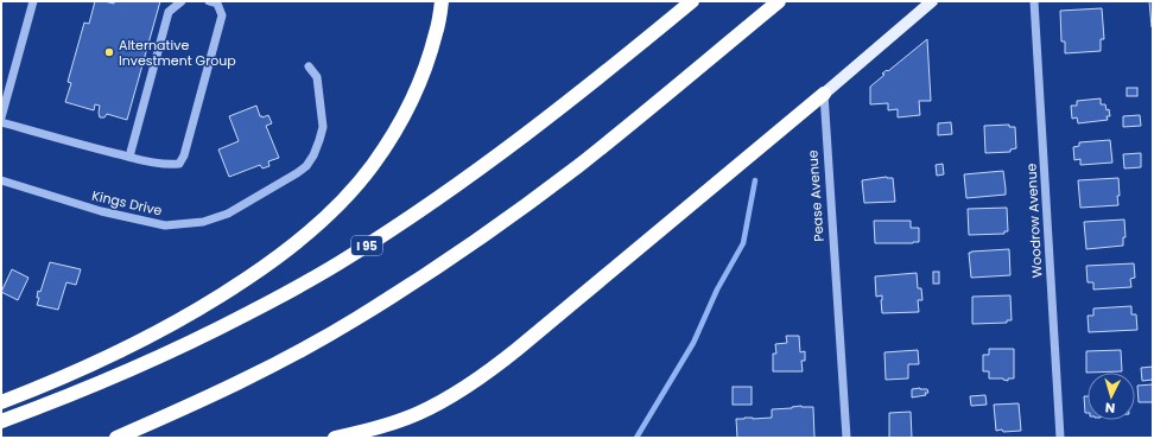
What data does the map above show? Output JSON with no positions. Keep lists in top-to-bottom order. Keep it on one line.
{"streets":{"highway":["I 95"],"street":["Pease Avenue","Kings Drive","Woodrow Avenue"]},"places":["Alternative Investment Group"],"north":"bottom"}
